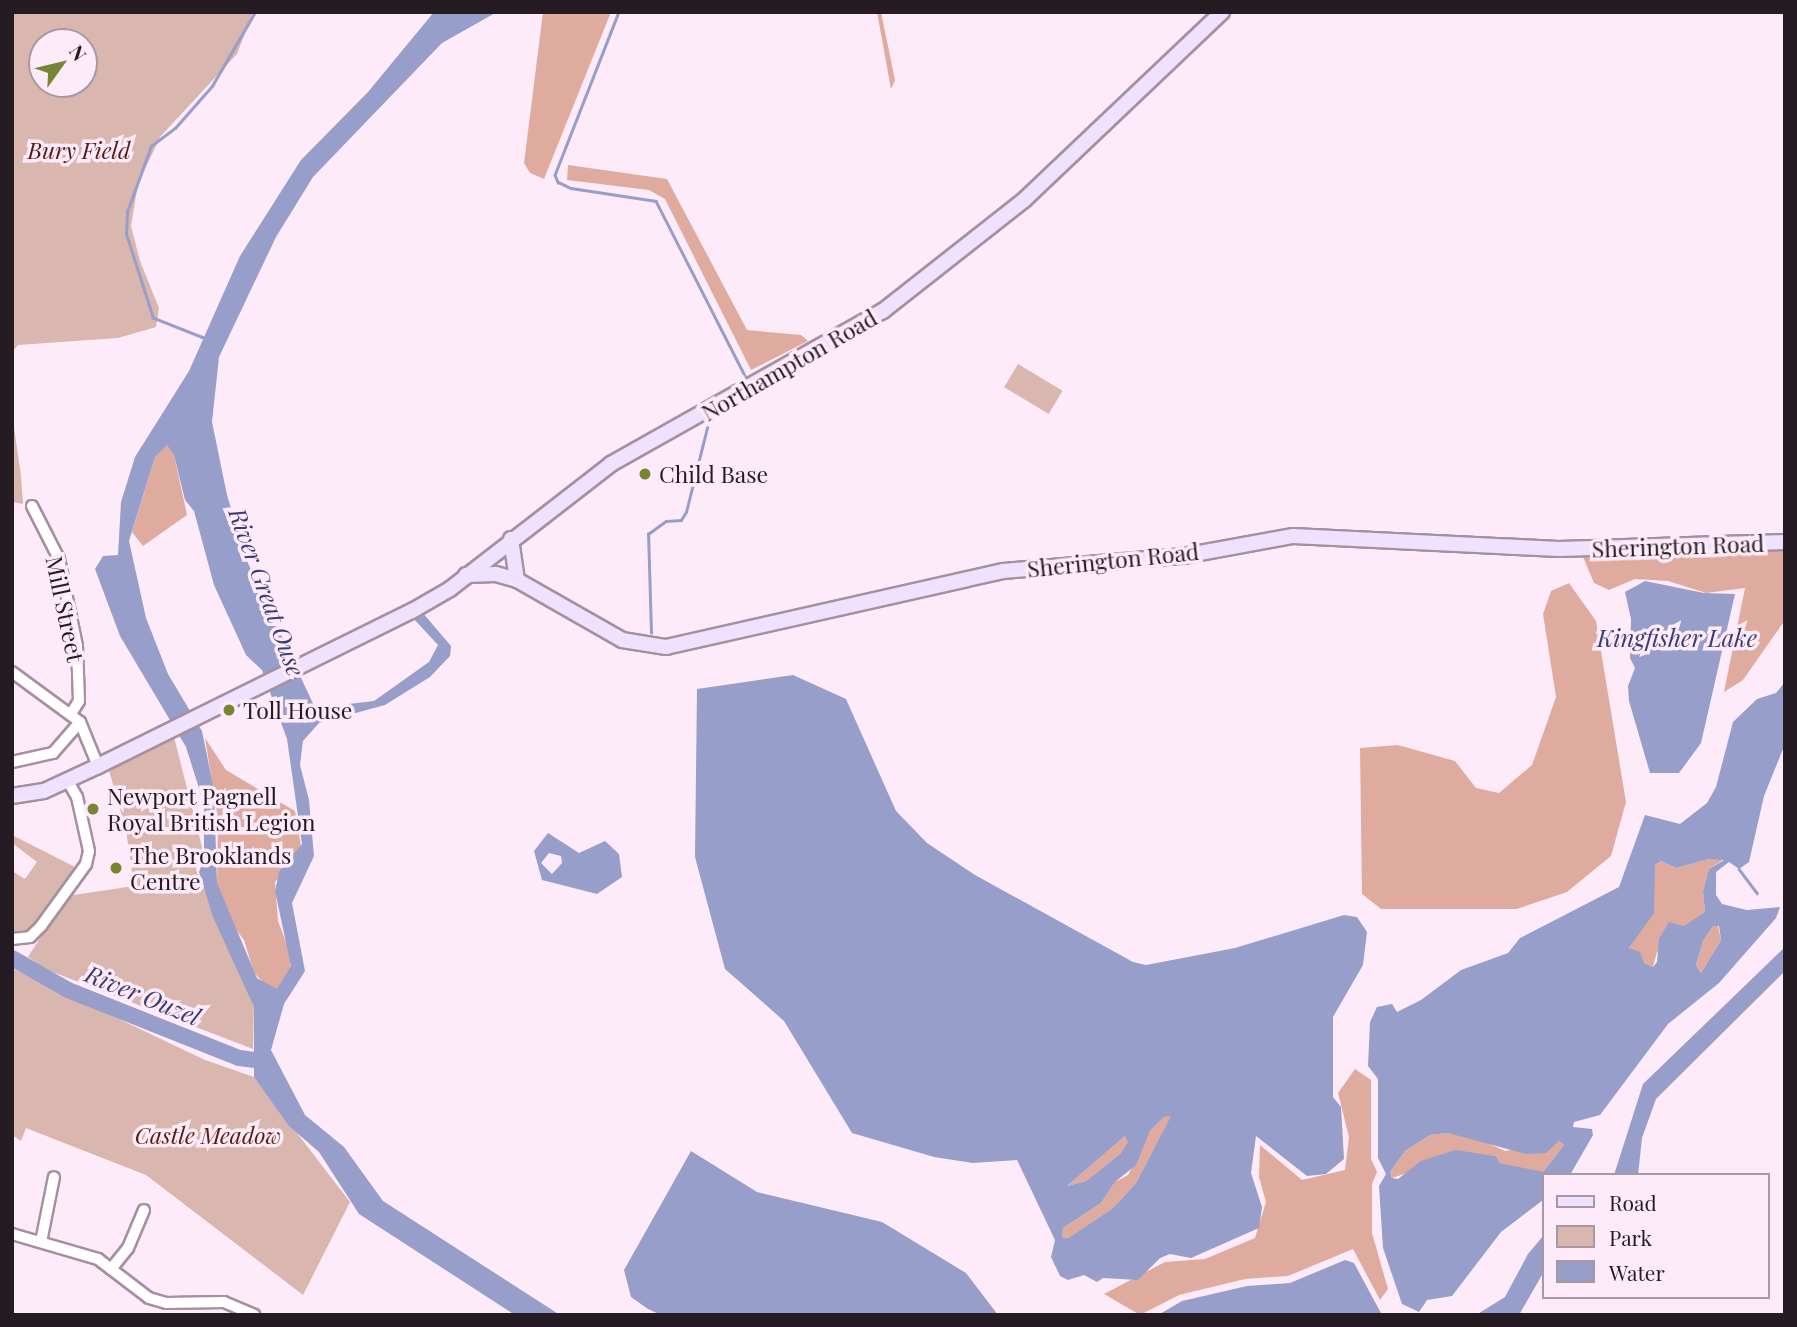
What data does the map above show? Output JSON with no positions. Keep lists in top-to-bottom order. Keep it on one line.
{"streets":{"main road":["Northampton Road","Sherington Road"],"street":["Mill Street"]},"crossings":[["Northampton Road","Sherington Road"]],"water":["River Great Ouse","Kingfisher Lake","River Ouzel"],"parks":["Bury Field","Castle Meadow"],"places":["Child Base","Toll House","Newport Pagnell Royal British Legion","The Brooklands Centre"],"legend":["Road","Park","Water"],"north":"top right"}
